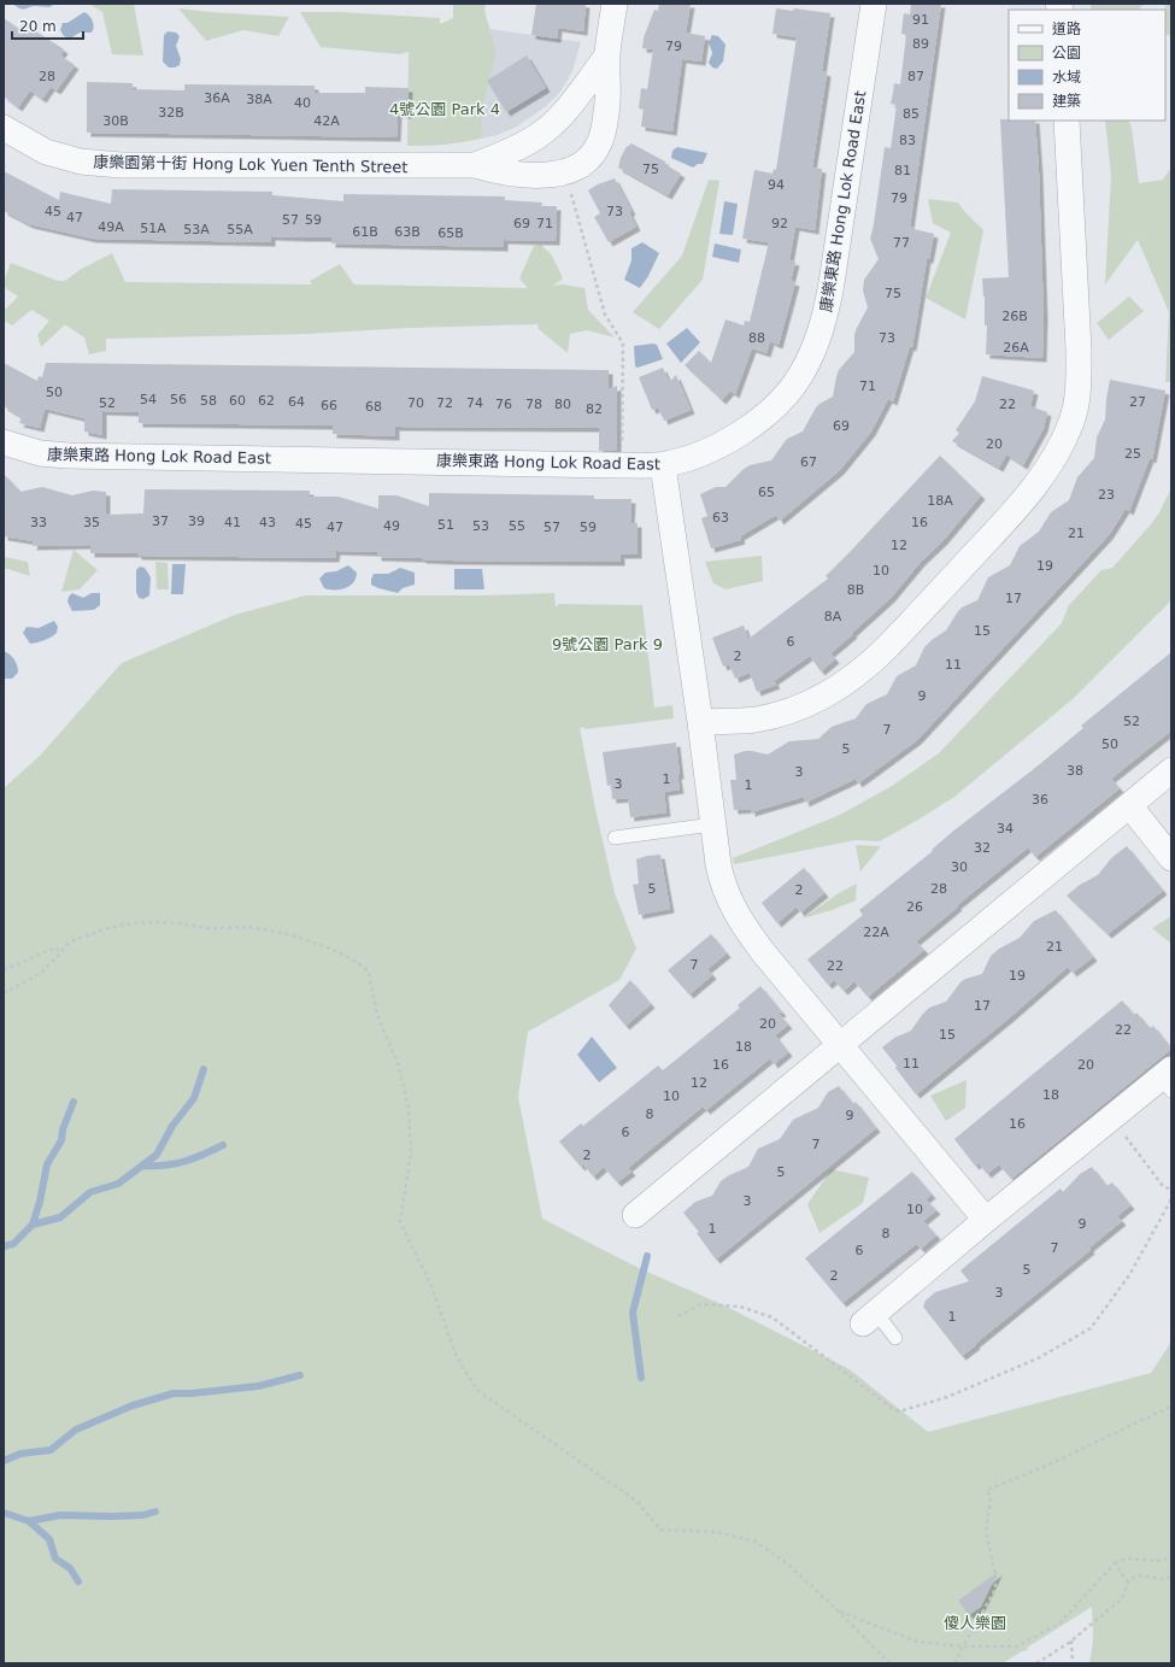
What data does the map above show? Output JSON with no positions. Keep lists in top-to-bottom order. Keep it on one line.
{"streets":{"street":["康樂園第十街 Hong Lok Yuen Tenth Street","康樂東路 Hong Lok Road East"]},"parks":["4號公園 Park 4","9號公園 Park 9","傻人樂園"],"house_numbers":["91","89","79","28","87","36A","38A","40","32B","85","30B","42A","83","75","81","94","79","45","73","47","57","59","69","71","92","49A","51A","53A","55A","61B","63B","65B","77","75","26B","88","73","26A","71","50","54","56","58","60","62","64","27","52","70","72","74","76","78","80","22","66","68","82","69","20","25","67","65","23","18A","63","37","39","33","35","41","43","16","45","51","49","53","55","47","57","59","21","12","19","10","8B","17","8A","15","6","2","11","9","52","7","50","5","38","3","1","3","1","36","34","32","30","5","28","2","26","22A","21","7","22","19","17","20","22","15","18","11","16","20","12","18","10","8","9","16","6","7","2","5","3","10","9","1","8","7","6","5","2","3","1"],"legend":["道路","公園","水域","建築"],"scale_bar":"20 m"}
